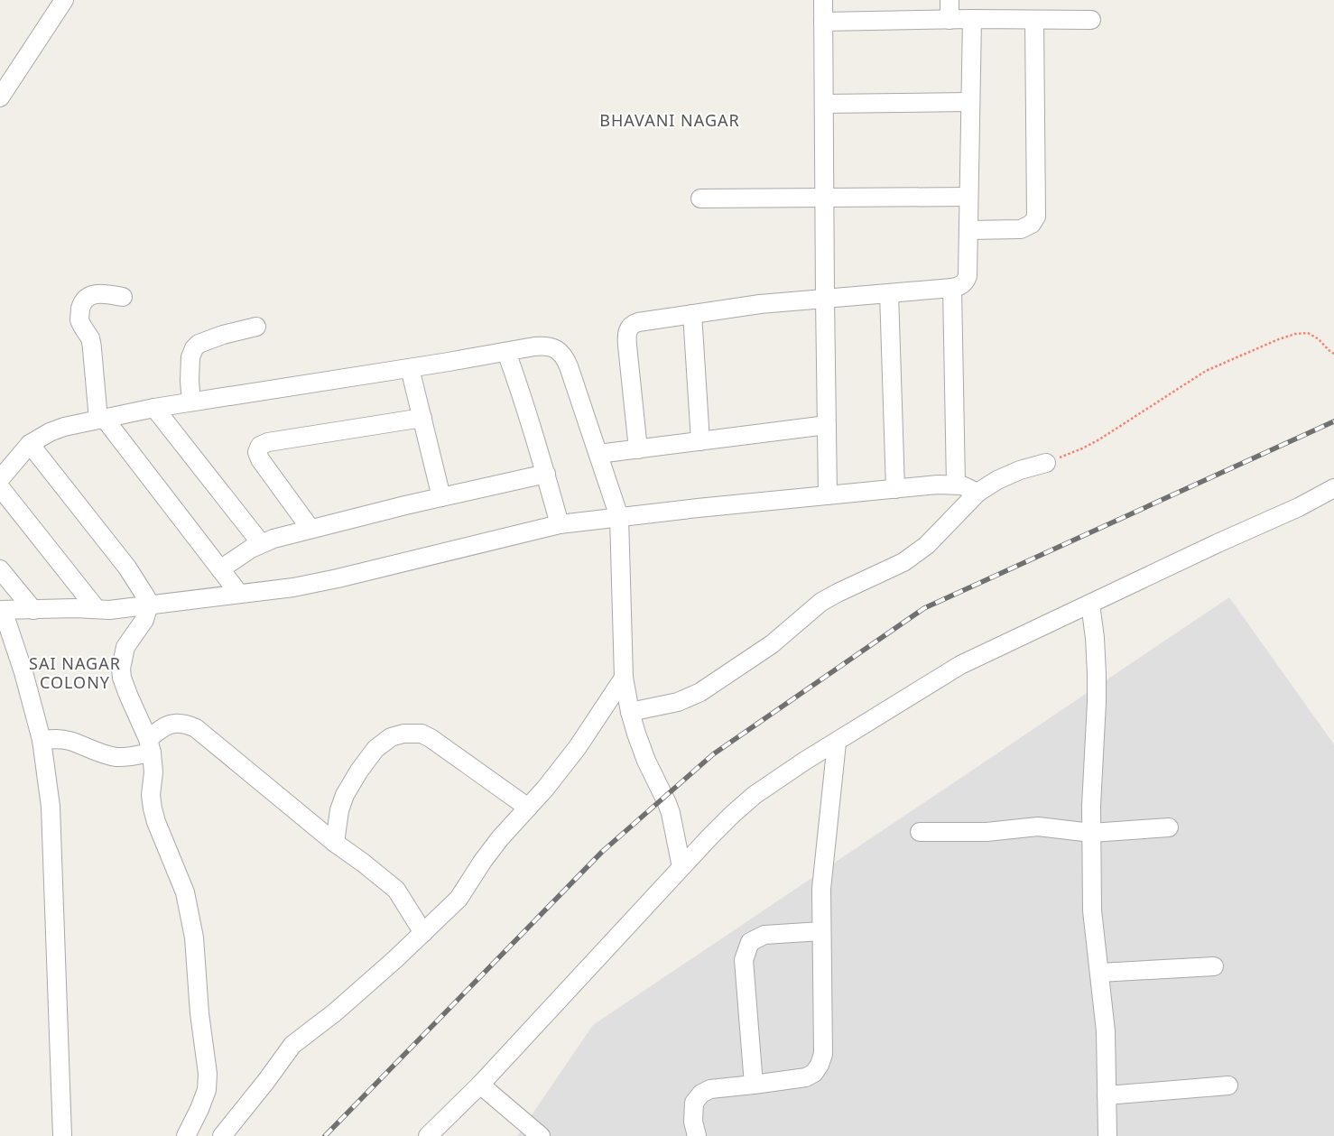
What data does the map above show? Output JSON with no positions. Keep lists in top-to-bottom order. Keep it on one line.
{"districts":["BHAVANI NAGAR","SAI NAGAR COLONY"]}
